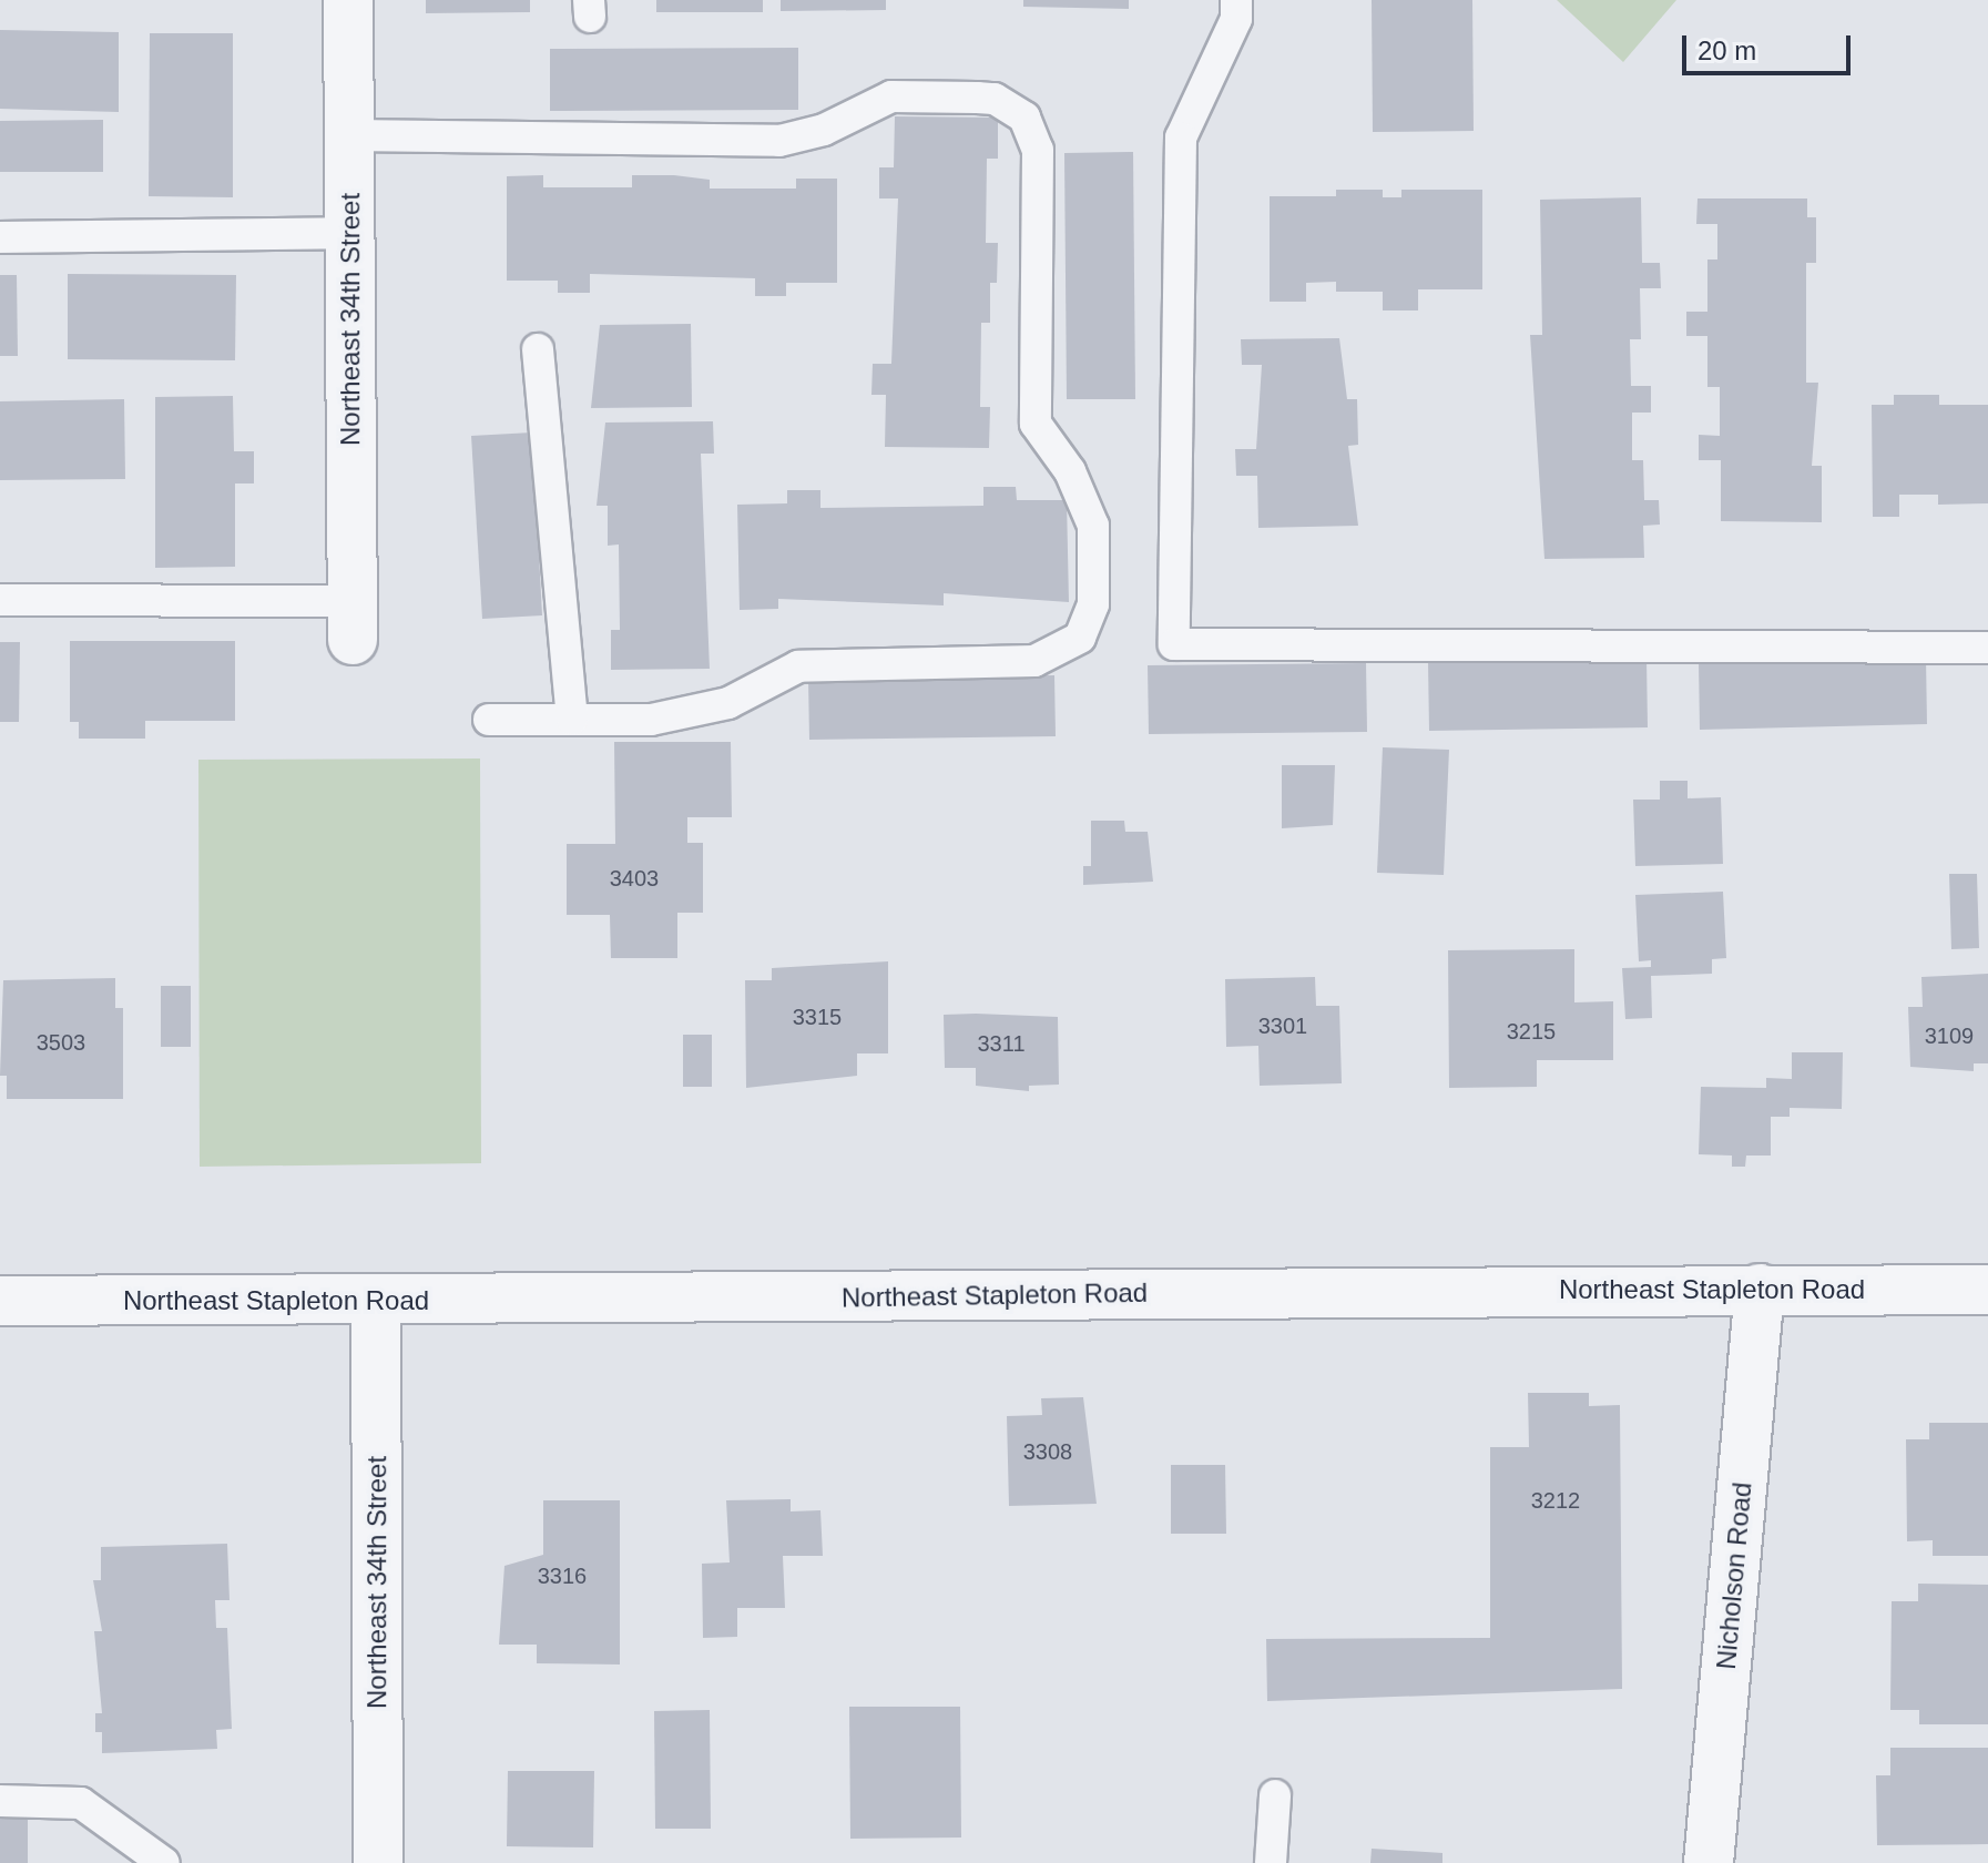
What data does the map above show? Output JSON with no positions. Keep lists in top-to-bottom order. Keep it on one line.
{"streets":{"street":["Northeast 34th Street","Northeast Stapleton Road","Nicholson Road"]},"crossings":[["Northeast 34th Street","Northeast Stapleton Road"],["Northeast Stapleton Road","Nicholson Road"]],"house_numbers":["3403","3315","3301","3215","3109","3503","3311","3308","3212","3316"],"scale_bar":"20 m"}
